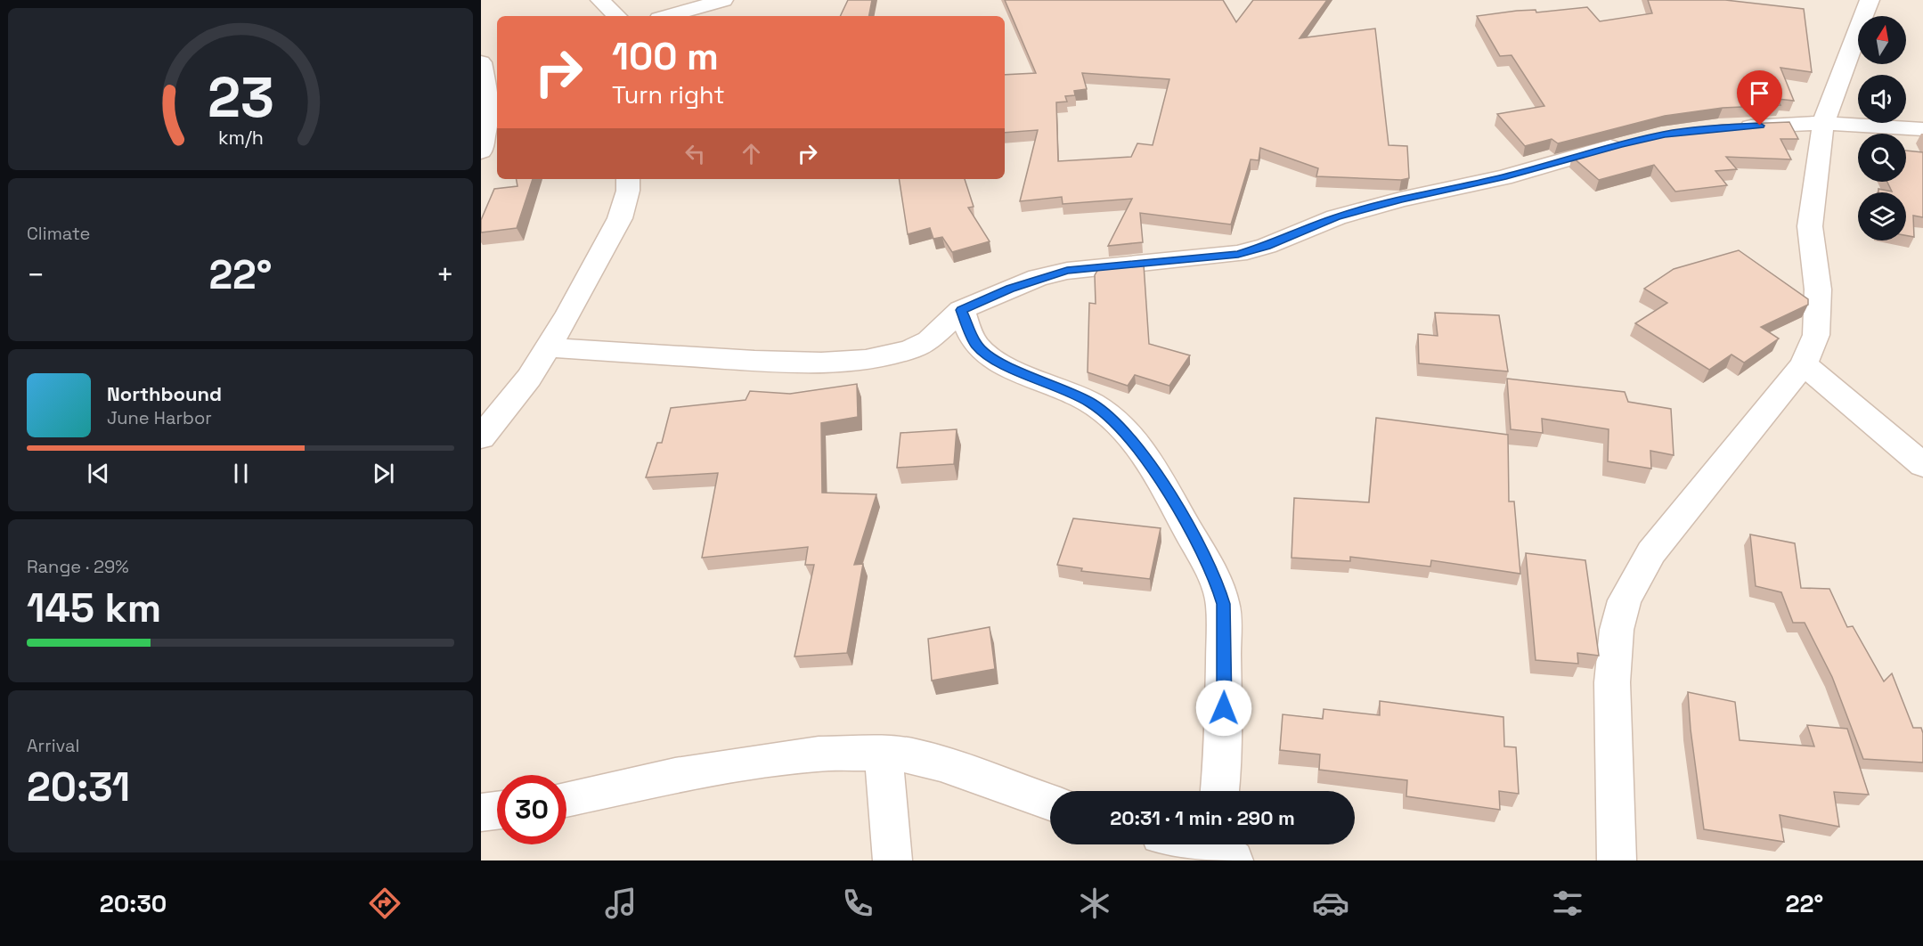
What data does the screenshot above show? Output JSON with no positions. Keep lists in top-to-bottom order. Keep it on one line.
{"north":"top","page":{"turn":["100 m","Turn right"],"tile":["Climate",["Range · 29%","145 km"],["Arrival","20:31"]],"heat":["−","22°","+"],"song":["Northbound","June Harbor"],"limit":"30","trip":"20:31 · 1 min · 290 m","tabs":["20:30","22°"],"gauge":["23","km/h"]}}
